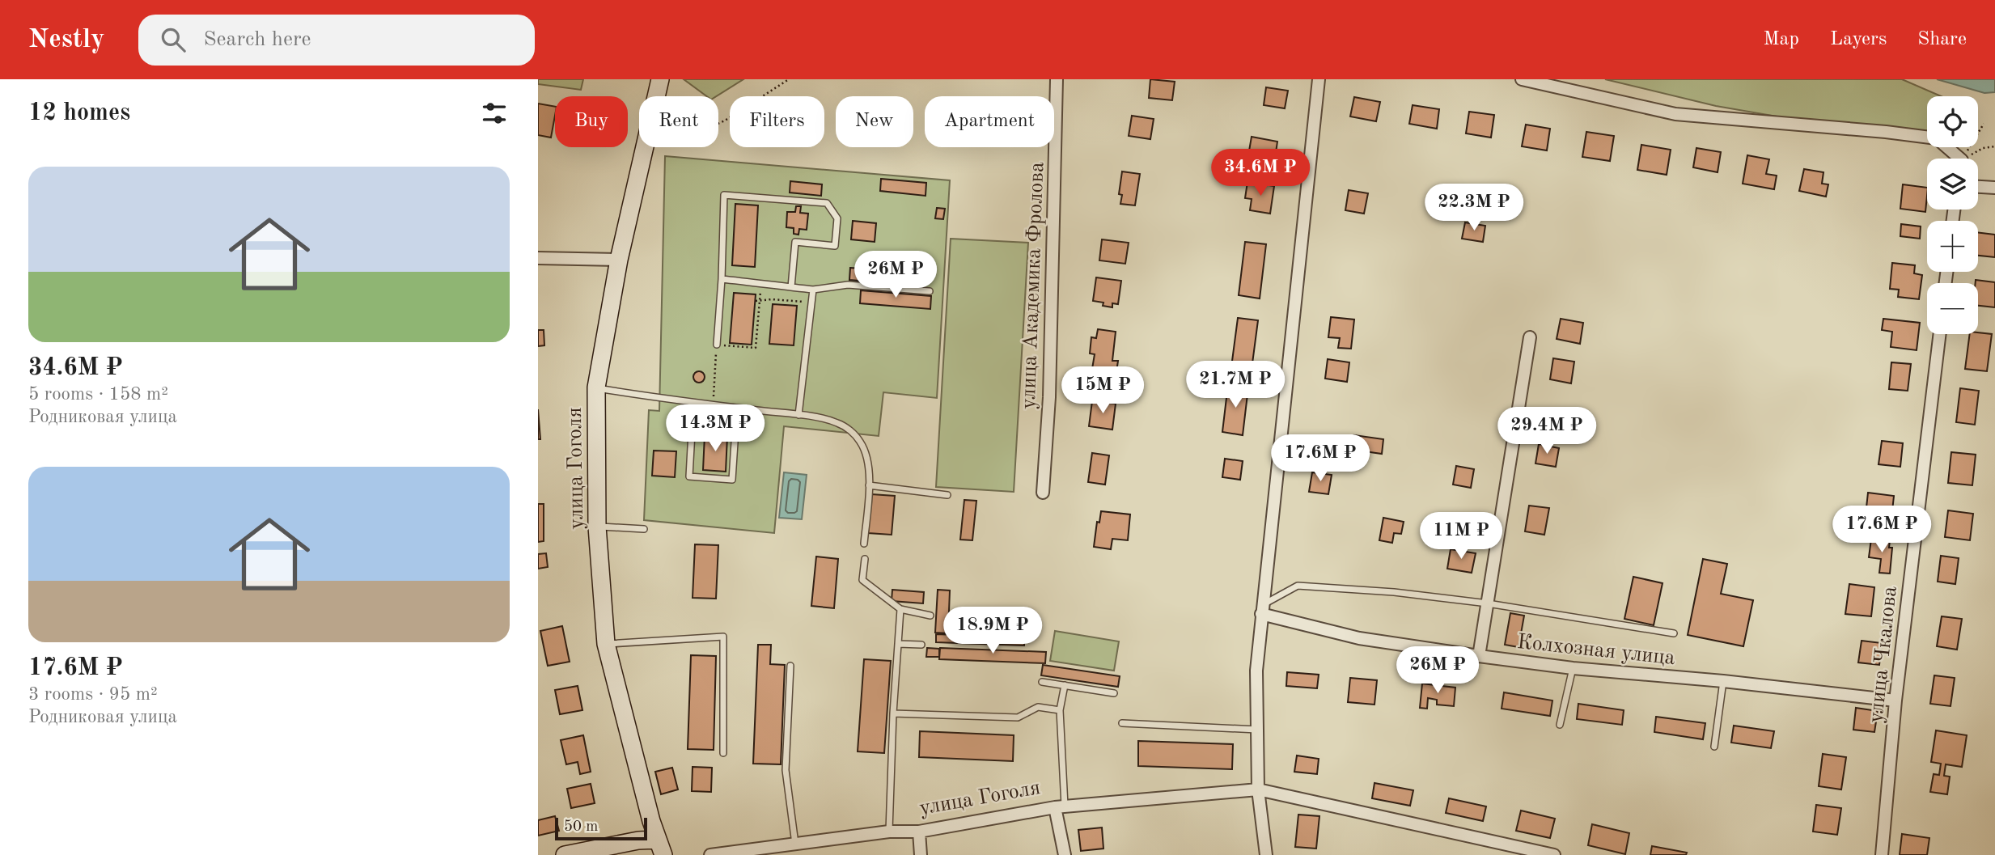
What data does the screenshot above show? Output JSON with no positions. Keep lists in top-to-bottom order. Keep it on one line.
{"streets":{"main road":["улица Гоголя"],"street":["улица Академика Фролова","Колхозная улица","улица Чкалова"]},"crossings":[["Колхозная улица","улица Чкалова"]],"scale_bar":"50 m","page":{"header":"Nestly","search":"Search here","nav":["Map","Layers","Share"],"heading":"12 homes","map_buttons":["+","−"],"chip":["Buy","Rent","Filters","New","Apartment"],"list":[{"name":"34.6M ₽","note":"5 rooms · 158 m² · Родниковая улица"},{"name":"17.6M ₽","note":"3 rooms · 95 m² · Родниковая улица"}],"price":["34.6M ₽","22.3M ₽","26M ₽","21.7M ₽","15M ₽","14.3M ₽","29.4M ₽","17.6M ₽","17.6M ₽","11M ₽","18.9M ₽","26M ₽"],"scale":"50 m"}}
